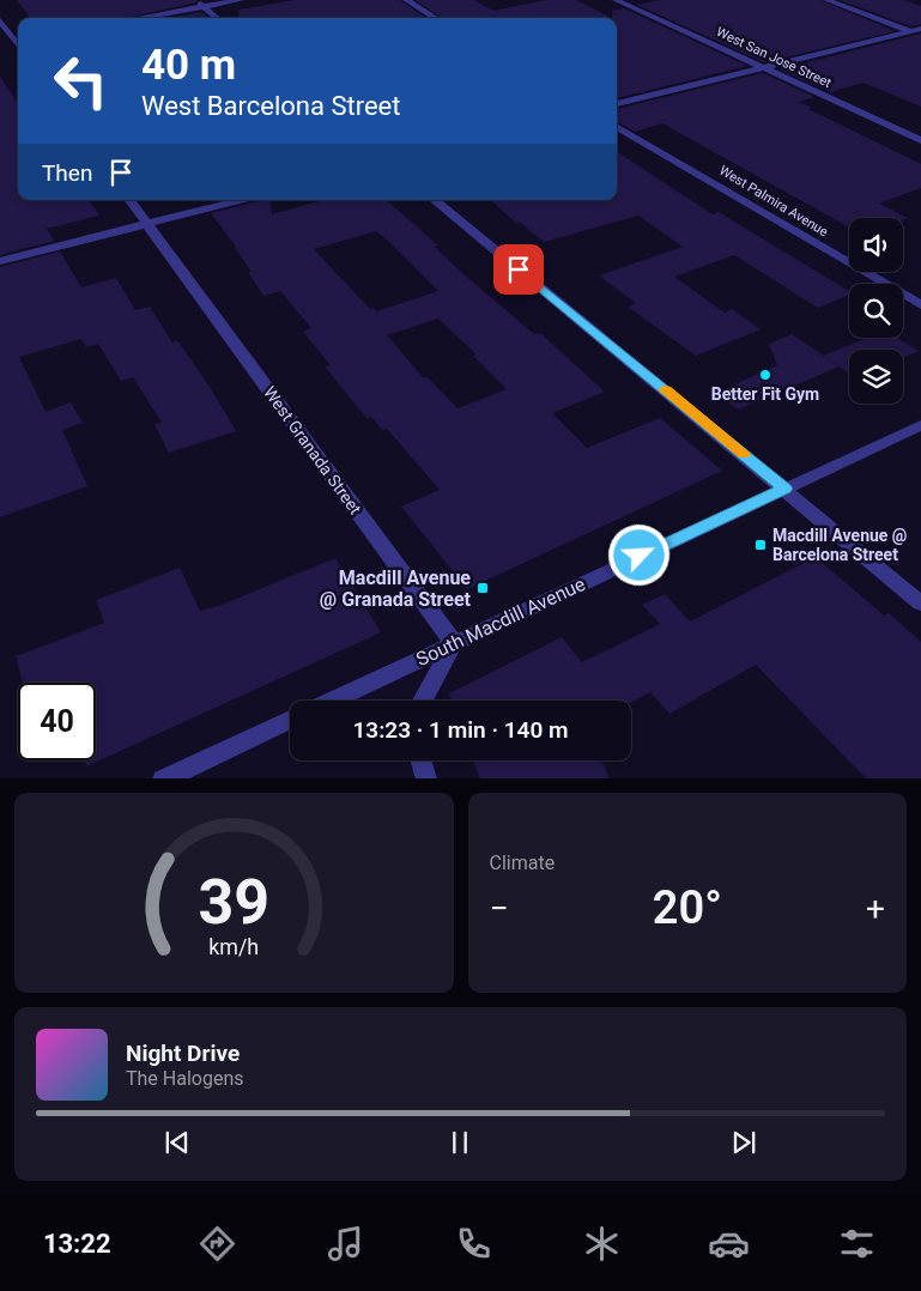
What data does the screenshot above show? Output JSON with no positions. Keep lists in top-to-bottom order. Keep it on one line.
{"streets":{"street":["West San Jose Street","West Palmira Avenue","West Granada Street","South Macdill Avenue"]},"crossings":[["West Granada Street","South Macdill Avenue"]],"places":{"other":["Better Fit Gym"],"transit":["Macdill Avenue @ Barcelona Street","Macdill Avenue @ Granada Street"]},"page":{"turn":["40 m","West Barcelona Street"],"then":"Then","limit":"40","trip":"13:23 · 1 min · 140 m","tile":"Climate","heat":["−","20°","+"],"song":["Night Drive","The Halogens"],"tabs":"13:22","gauge":["39","km/h"]}}
